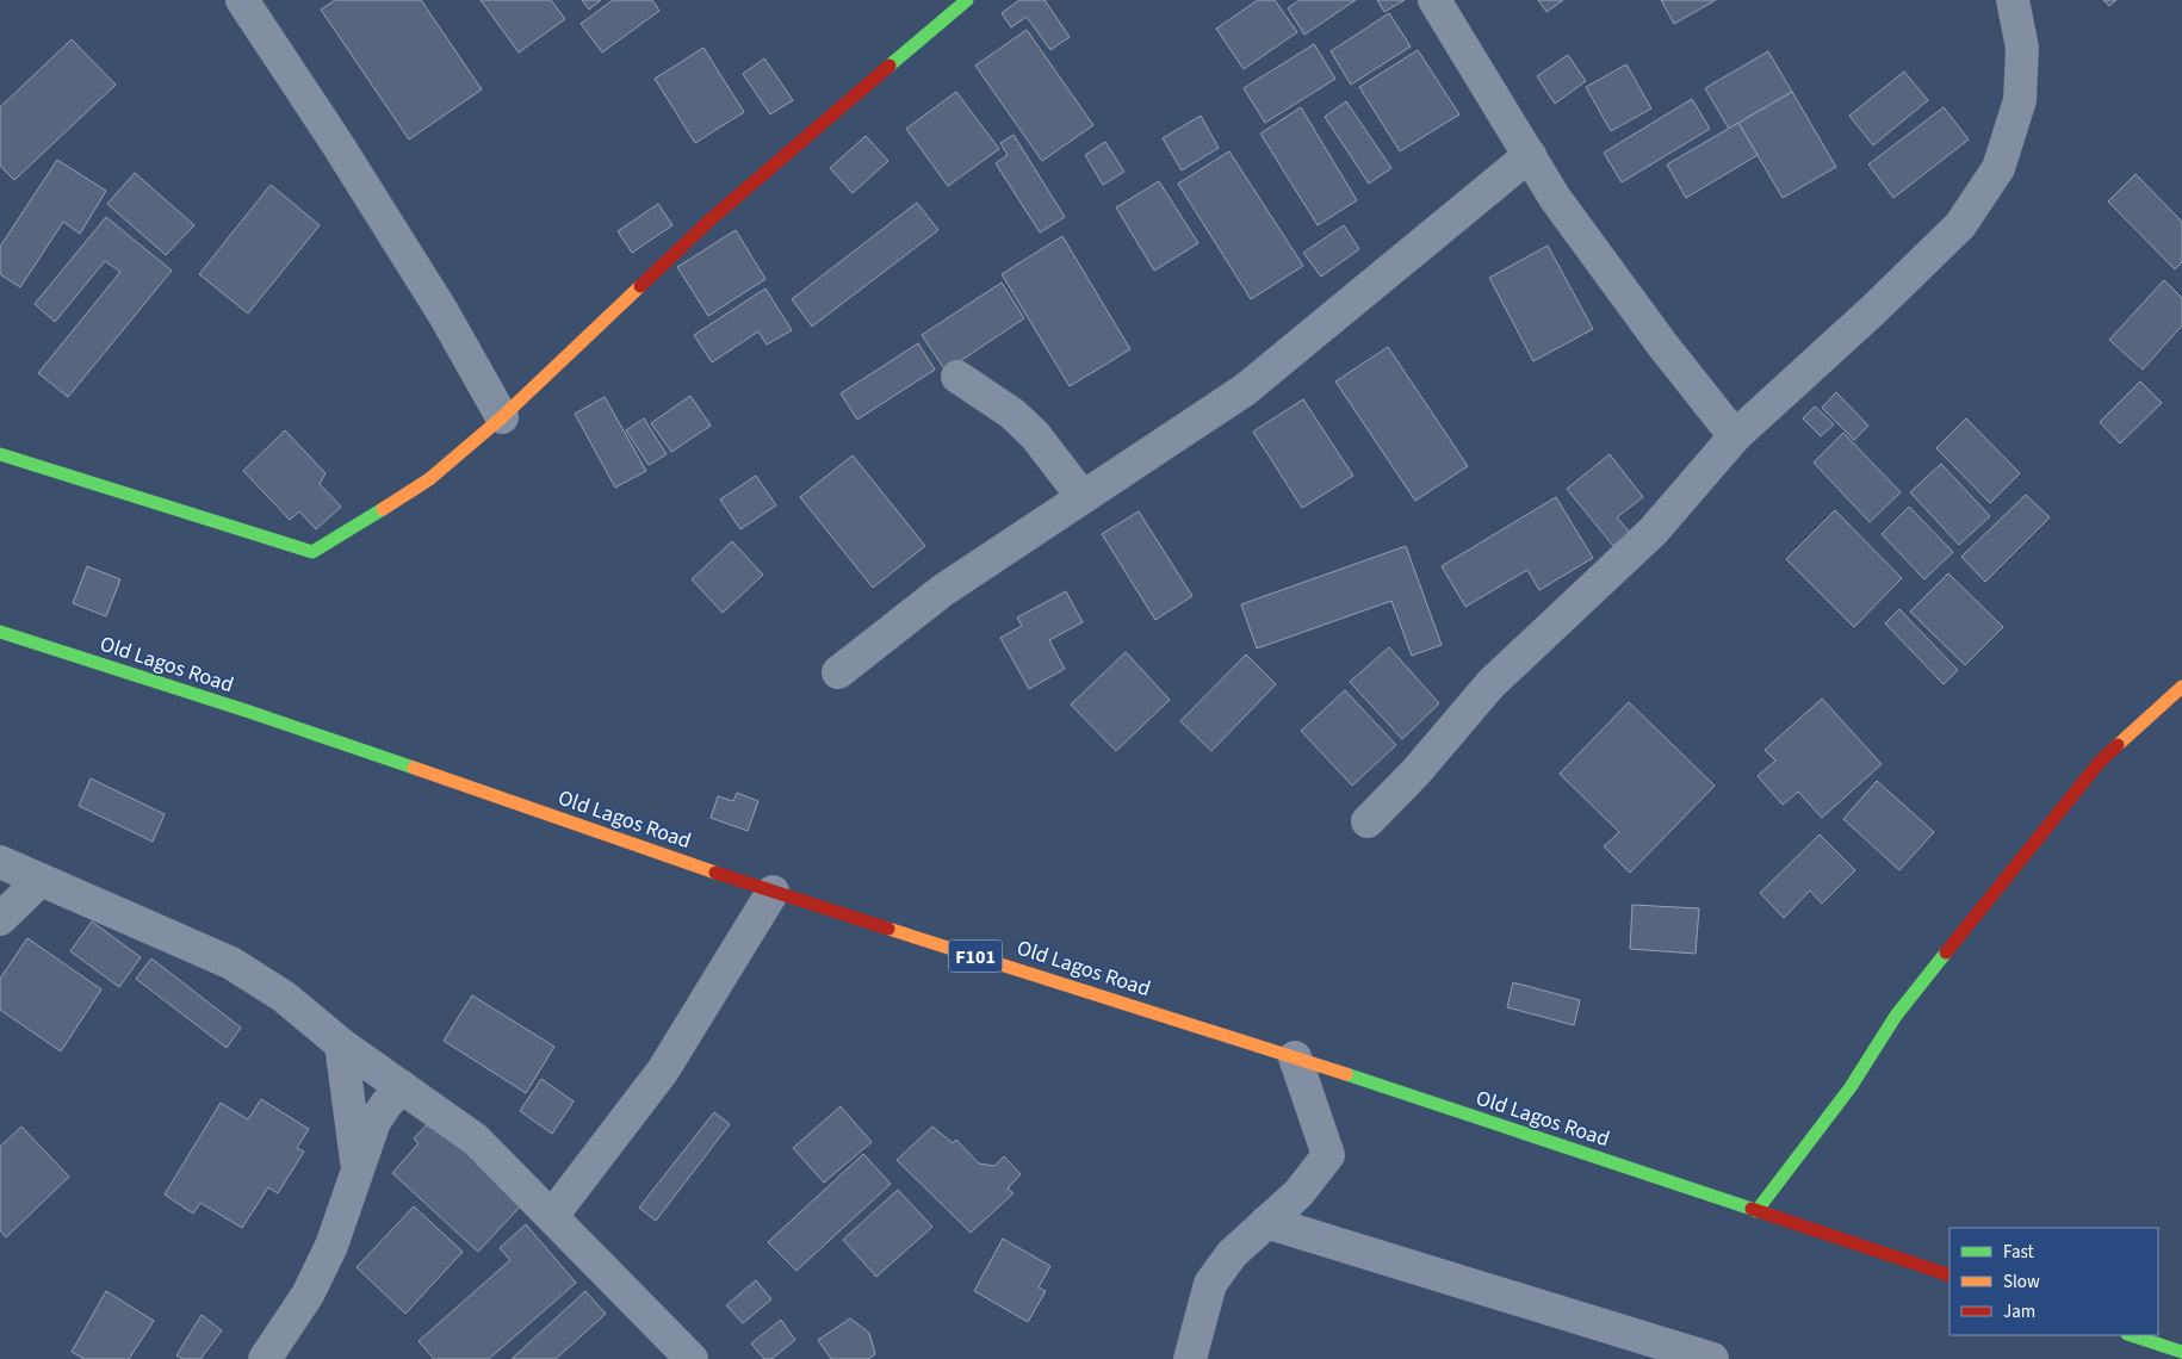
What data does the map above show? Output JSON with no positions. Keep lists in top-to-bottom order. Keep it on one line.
{"streets":{"main road":["Old Lagos Road","F101"]},"legend":["Fast","Slow","Jam"]}
